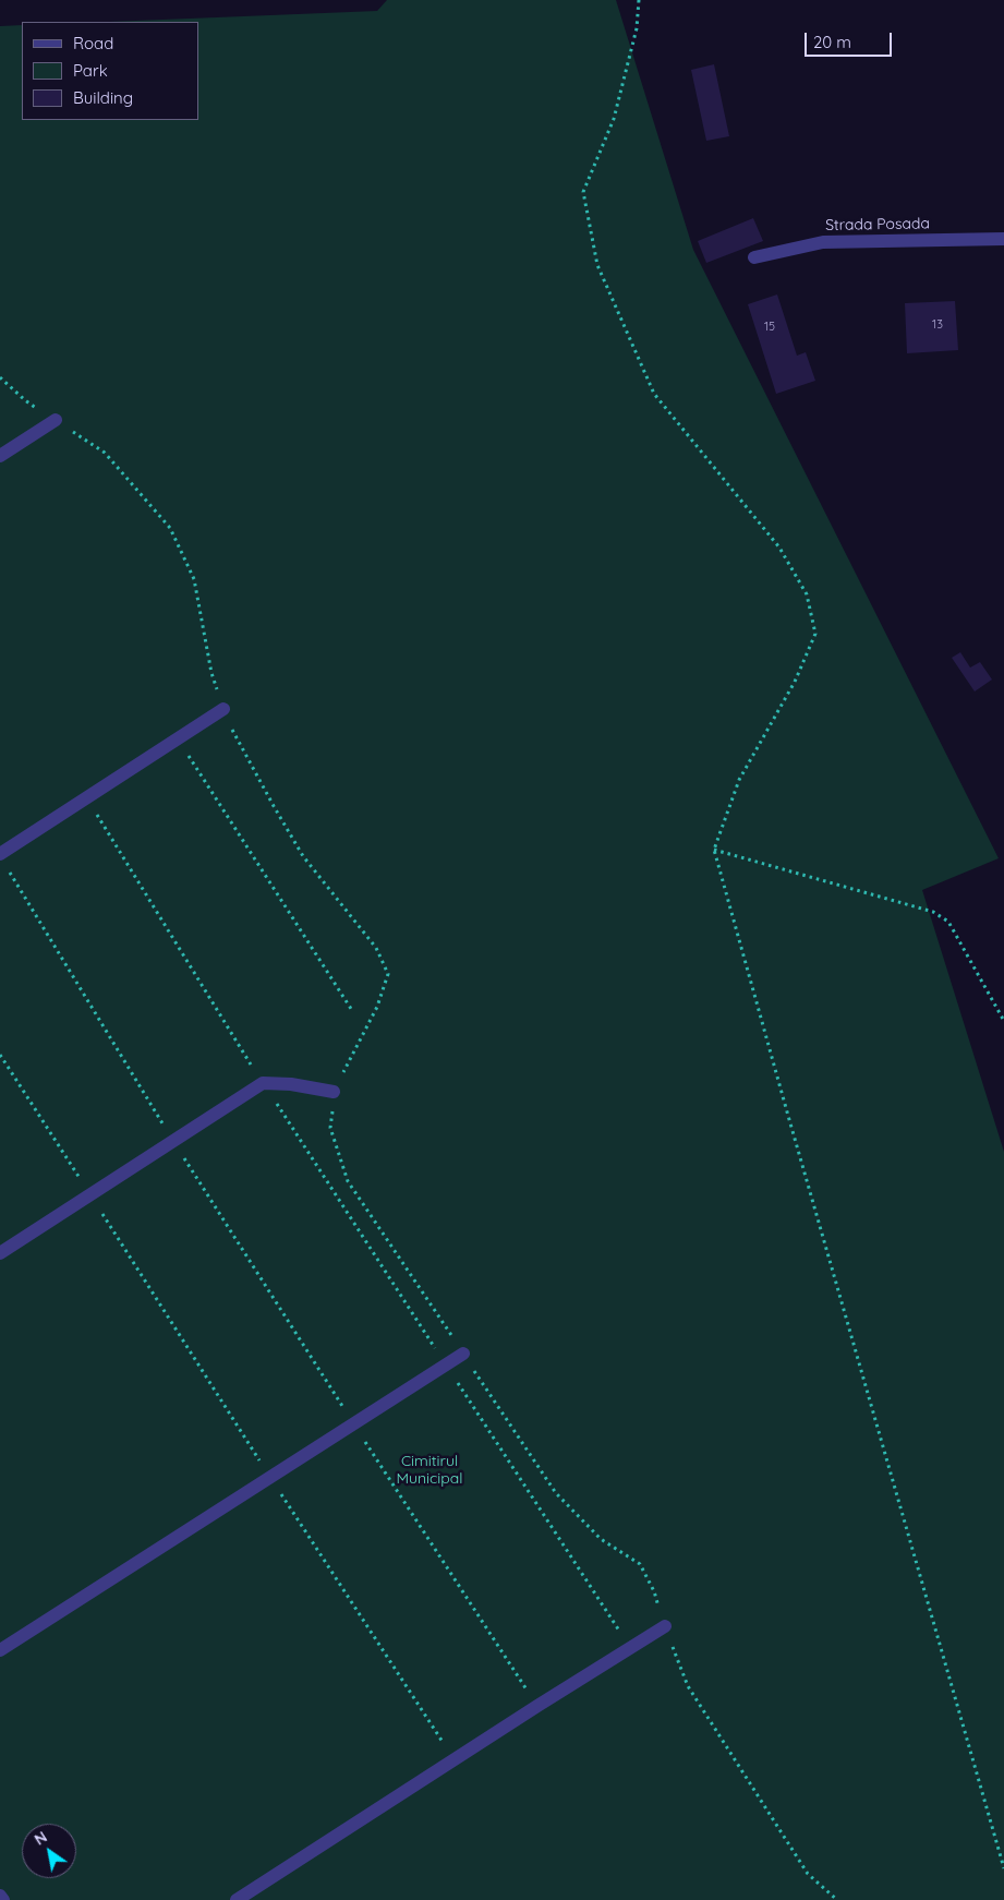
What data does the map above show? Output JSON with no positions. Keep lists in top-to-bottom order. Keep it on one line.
{"streets":{"street":["Strada Posada"]},"parks":["Cimitirul Municipal"],"house_numbers":["13","15"],"legend":["Road","Park","Building"],"scale_bar":"20 m","north":"top left"}
